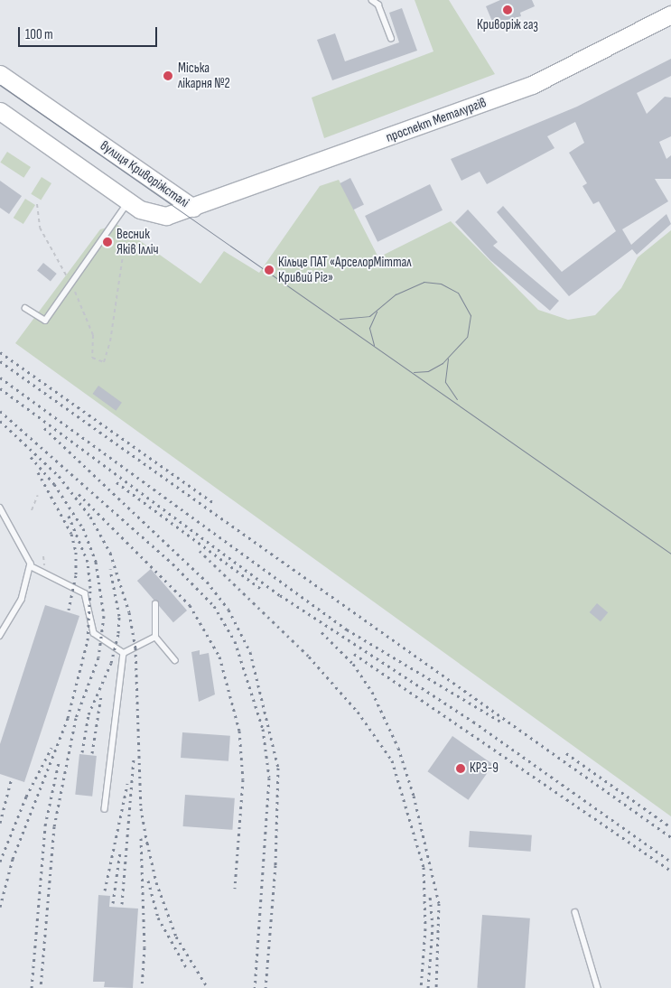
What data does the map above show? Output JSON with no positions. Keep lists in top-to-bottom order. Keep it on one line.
{"streets":{"main road":["проспект Металургів","вулиця Криворіжсталі"]},"crossings":[["проспект Металургів","вулиця Криворіжсталі"]],"places":["Криворіж газ","Міська лікарня №2","Весник Яків Ілліч","Кільце ПАТ «АрселорМіттал Кривий Ріг»","КРЗ-9"],"scale_bar":"100 m"}
